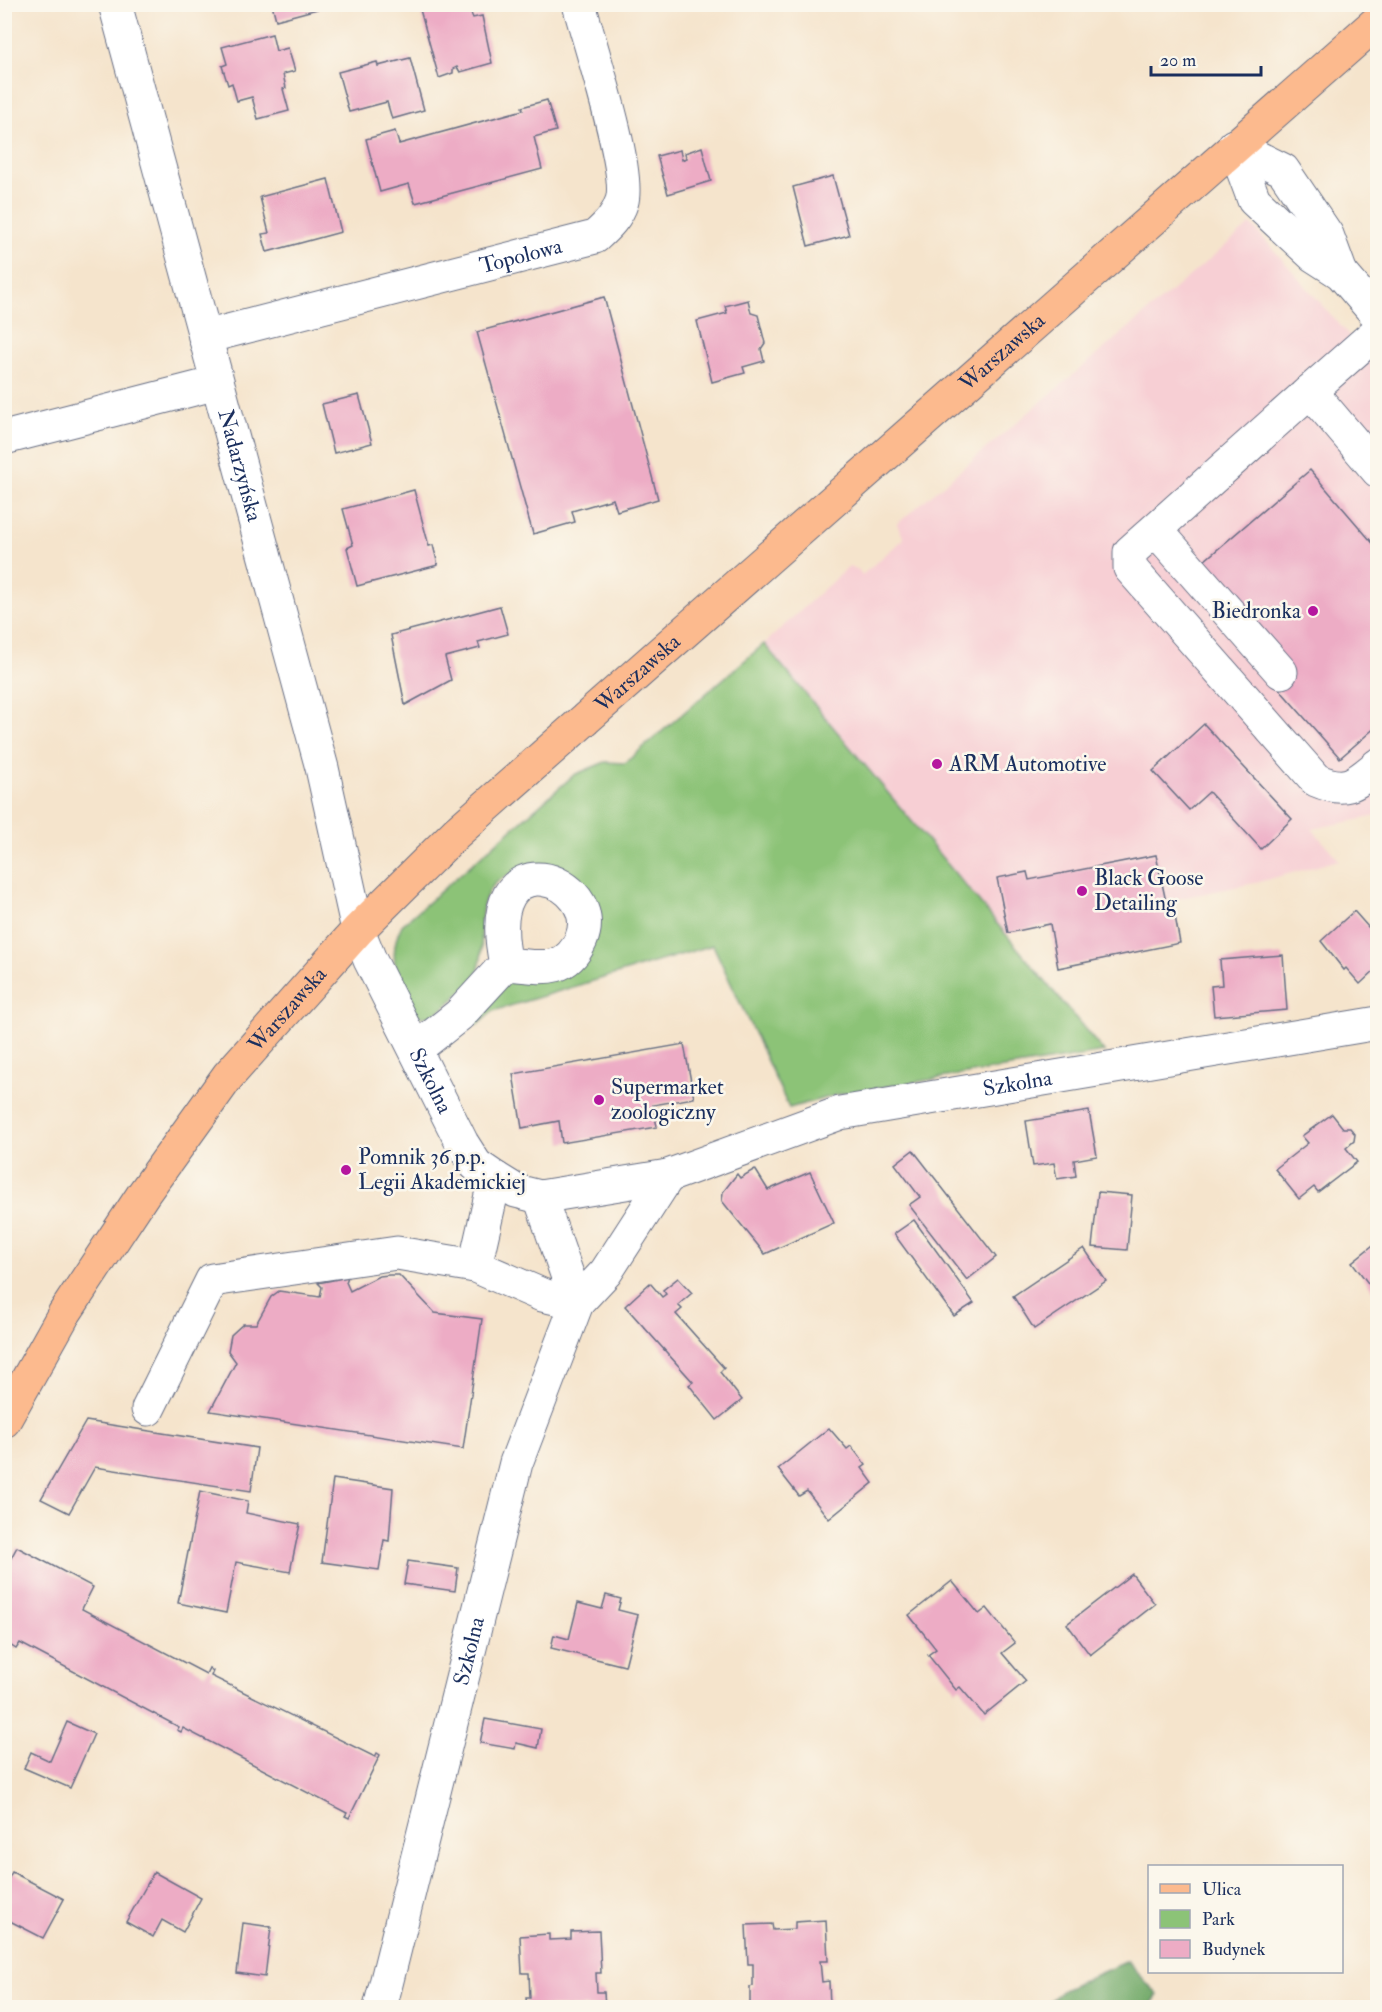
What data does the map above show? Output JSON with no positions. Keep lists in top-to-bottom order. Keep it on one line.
{"streets":{"main road":["Warszawska"],"street":["Topolowa","Nadarzyńska","Szkolna"]},"crossings":[["Topolowa","Nadarzyńska"],["Warszawska","Nadarzyńska"],["Warszawska","Szkolna"],["Nadarzyńska","Szkolna"]],"places":["Biedronka","ARM Automotive","Black Goose Detailing","Supermarket zoologiczny","Pomnik 36 p.p. Legii Akademickiej"],"legend":["Ulica","Park","Budynek"],"scale_bar":"20 m"}
